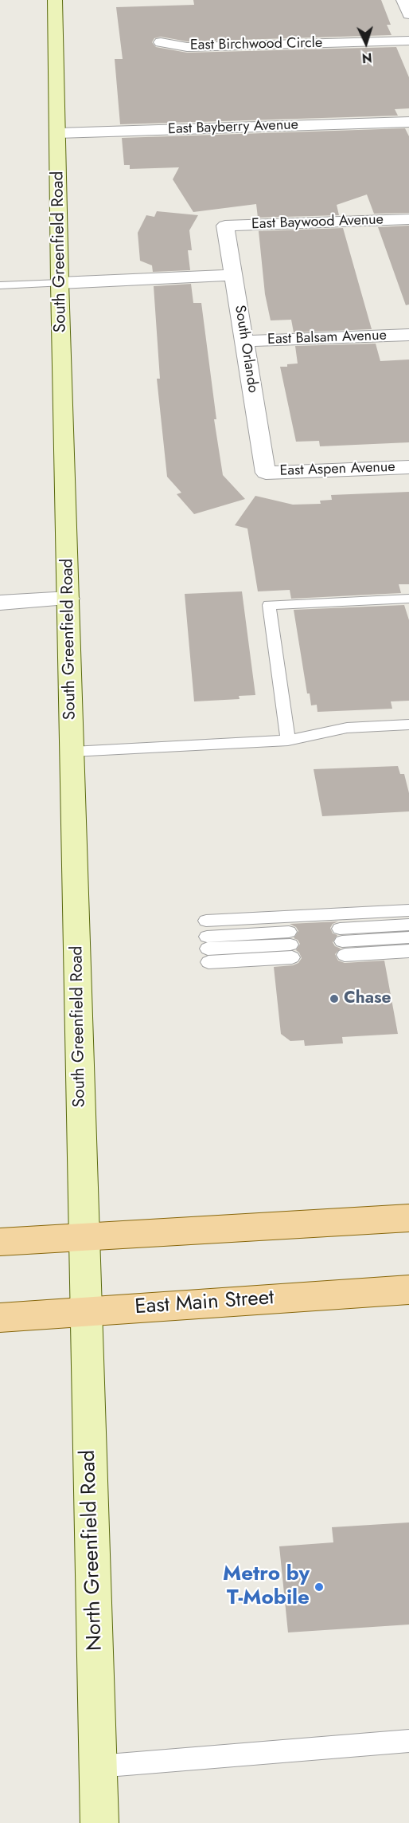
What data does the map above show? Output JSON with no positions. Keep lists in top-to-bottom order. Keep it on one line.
{"streets":{"main road":["South Greenfield Road","East Main Street","North Greenfield Road"],"street":["East Birchwood Circle","East Bayberry Avenue","East Baywood Avenue","East Balsam Avenue","South Orlando","East Aspen Avenue"]},"crossings":[["East Bayberry Avenue","South Greenfield Road"],["East Baywood Avenue","South Orlando"],["South Greenfield Road","North Greenfield Road"],["East Balsam Avenue","South Orlando"],["South Orlando","East Aspen Avenue"],["East Main Street","North Greenfield Road"]],"places":["Chase","Metro by T-Mobile"],"north":"bottom"}
